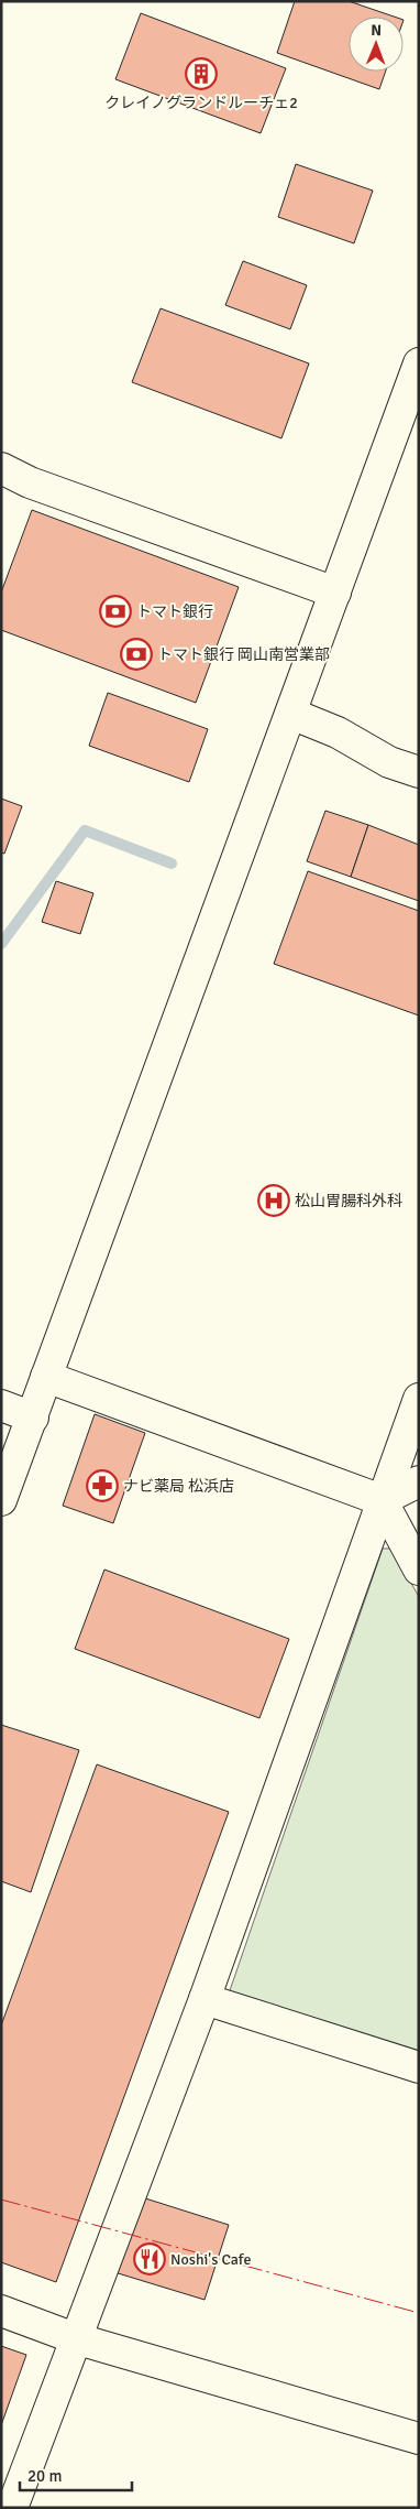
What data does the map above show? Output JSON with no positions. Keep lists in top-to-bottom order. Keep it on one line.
{"places":{"building":["クレイノグランドルーチェ2"],"bank":["トマト銀行","トマト銀行 岡山南営業部"],"hospital":["松山胃腸科外科"],"pharmacy":["ナビ薬局 松浜店"],"restaurant":["Noshi's Cafe"]},"scale_bar":"20 m","north":"top"}
